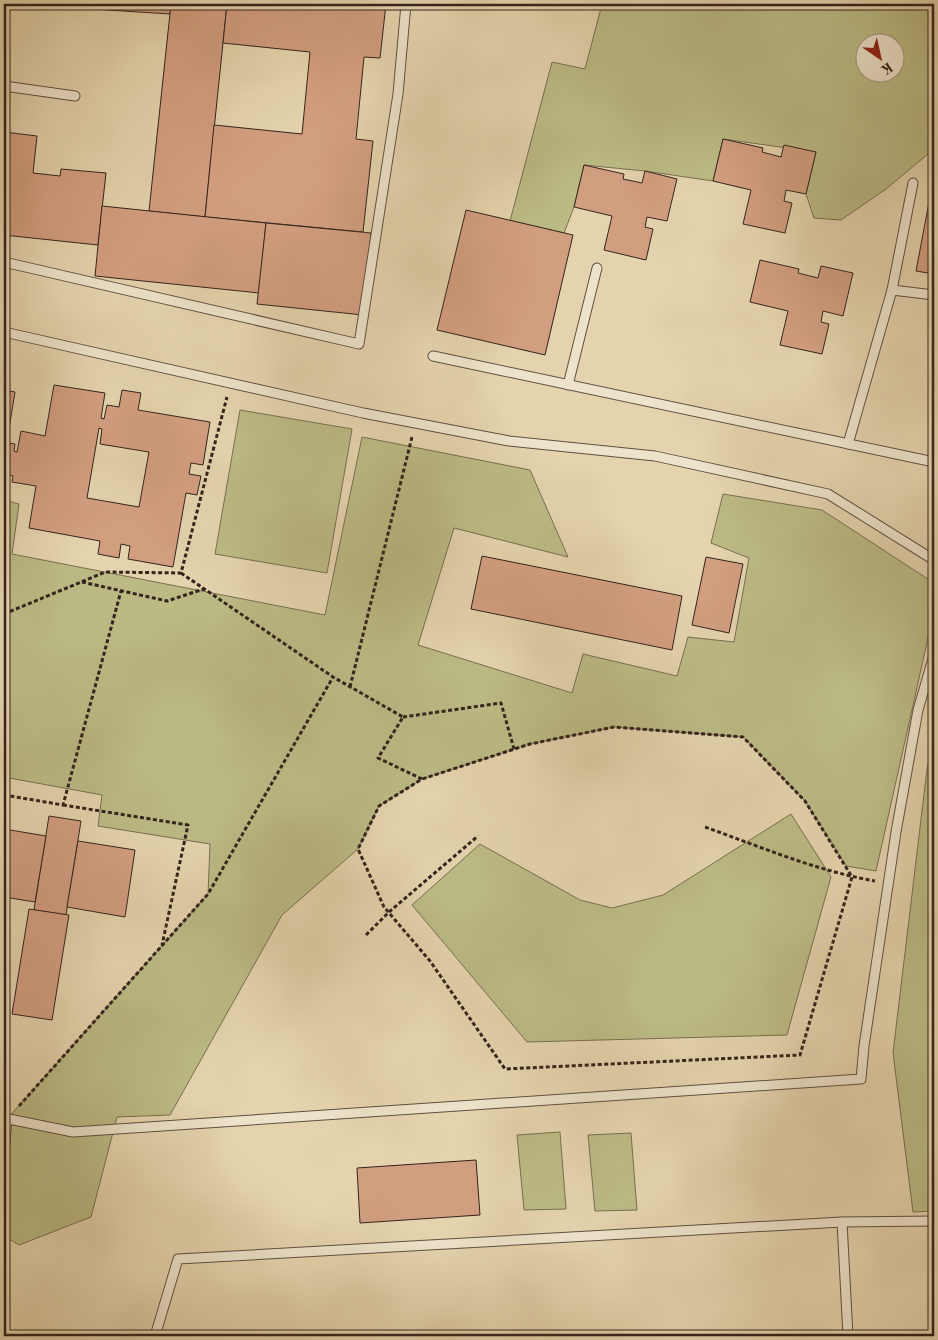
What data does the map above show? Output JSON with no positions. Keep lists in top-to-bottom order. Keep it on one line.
{"north":"bottom right"}
